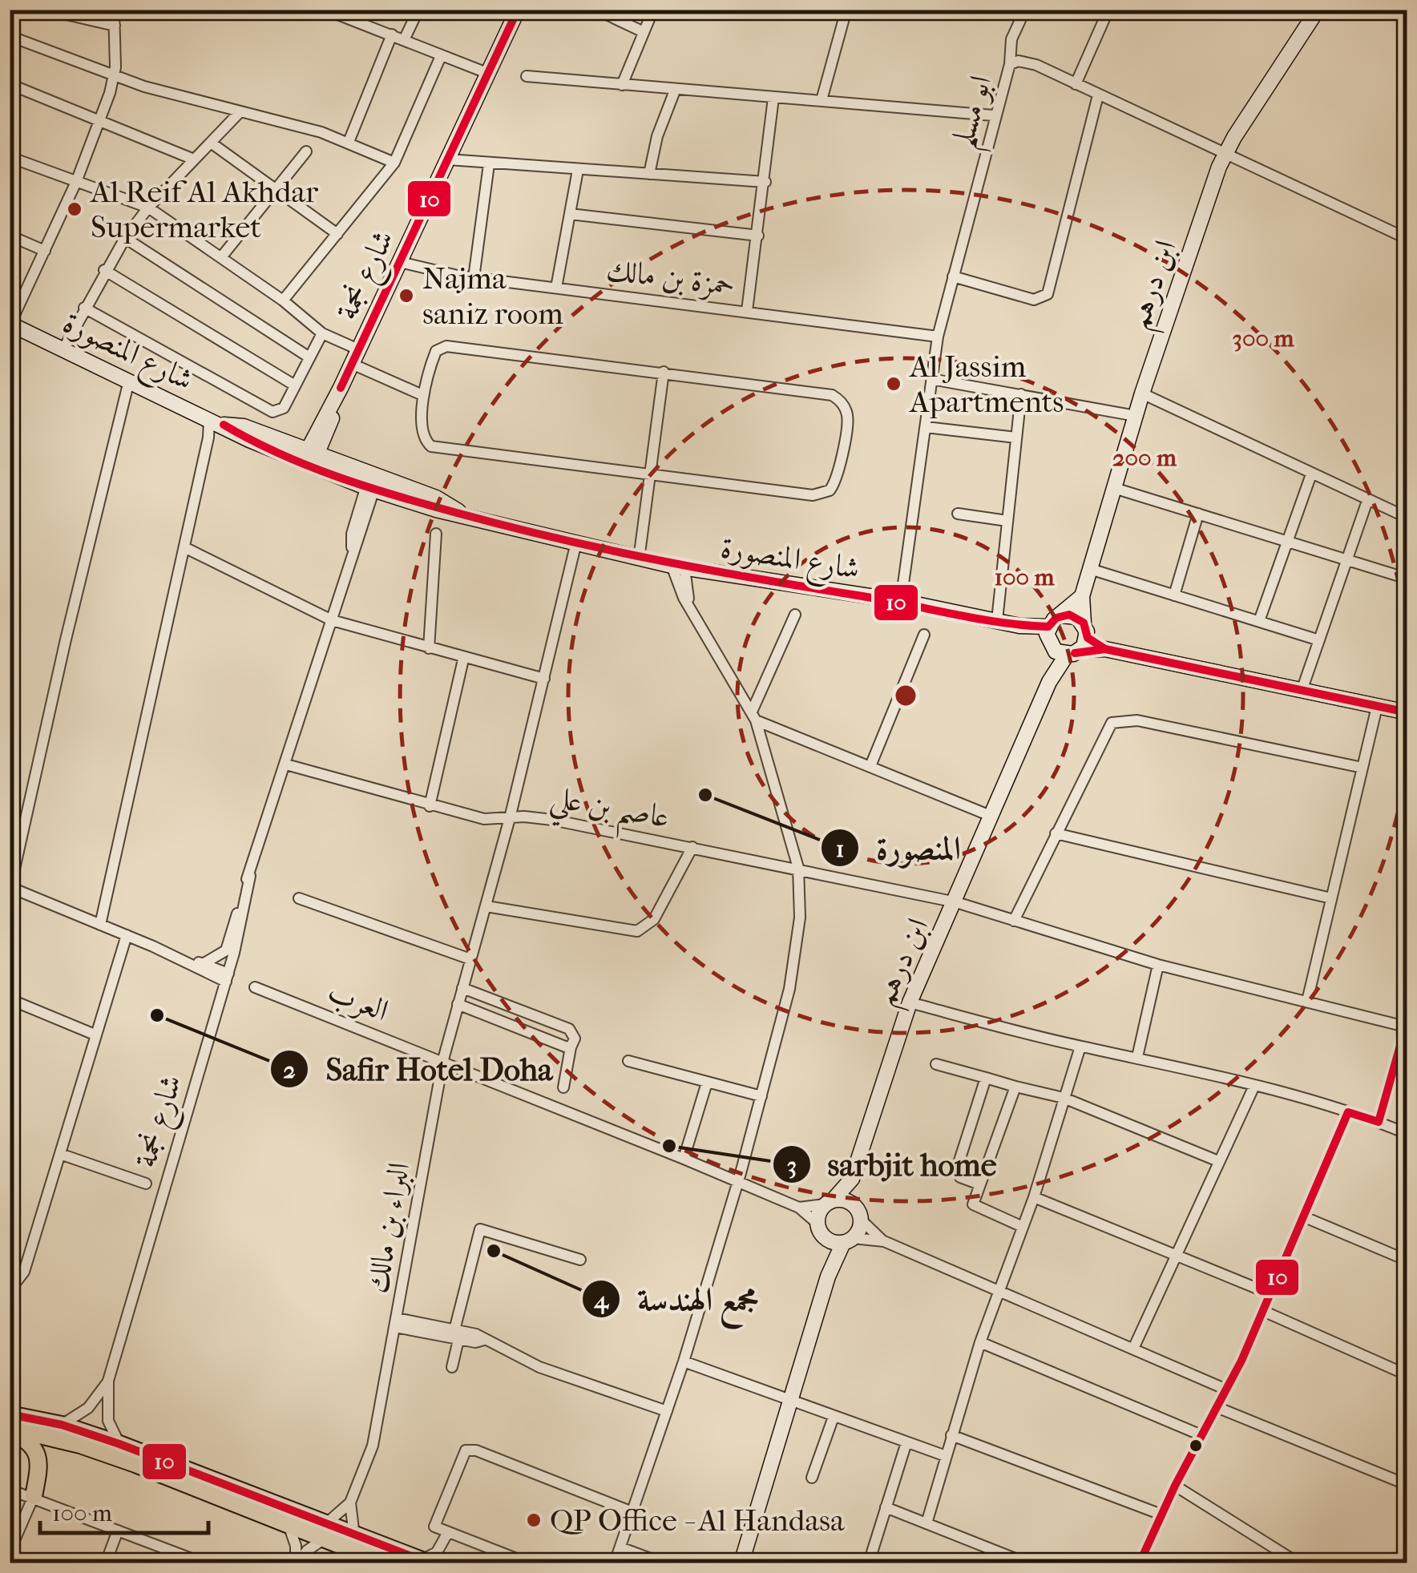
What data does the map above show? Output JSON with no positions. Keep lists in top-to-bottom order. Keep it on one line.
{"streets":{"main road":["شارع نجمة","ابن درهم","شارع المنصورة"],"street":["ابو مسلم","حمزة بن مالك","عاصم بن علي","العرب","البراء بن مالك"]},"crossings":[["ابو مسلم","حمزة بن مالك"],["ابو مسلم","ابن درهم"],["ابو مسلم","شارع المنصورة"],["شارع نجمة","حمزة بن مالك"],["شارع نجمة","شارع المنصورة"],["شارع نجمة","عاصم بن علي"],["ابن درهم","شارع المنصورة"],["ابن درهم","عاصم بن علي"],["ابن درهم","العرب"],["شارع المنصورة","البراء بن مالك"],["عاصم بن علي","البراء بن مالك"],["العرب","البراء بن مالك"]],"places":["Al Reif Al Akhdar Supermarket","Najma saniz room","Al Jassim Apartments","المنصورة","Safir Hotel Doha","sarbjit home","مجمع الهندسة","QP Office - Al Handasa"],"lines":["transit line 10"],"scale_bar":"100 m","rings":["300 m","200 m","100 m"]}
